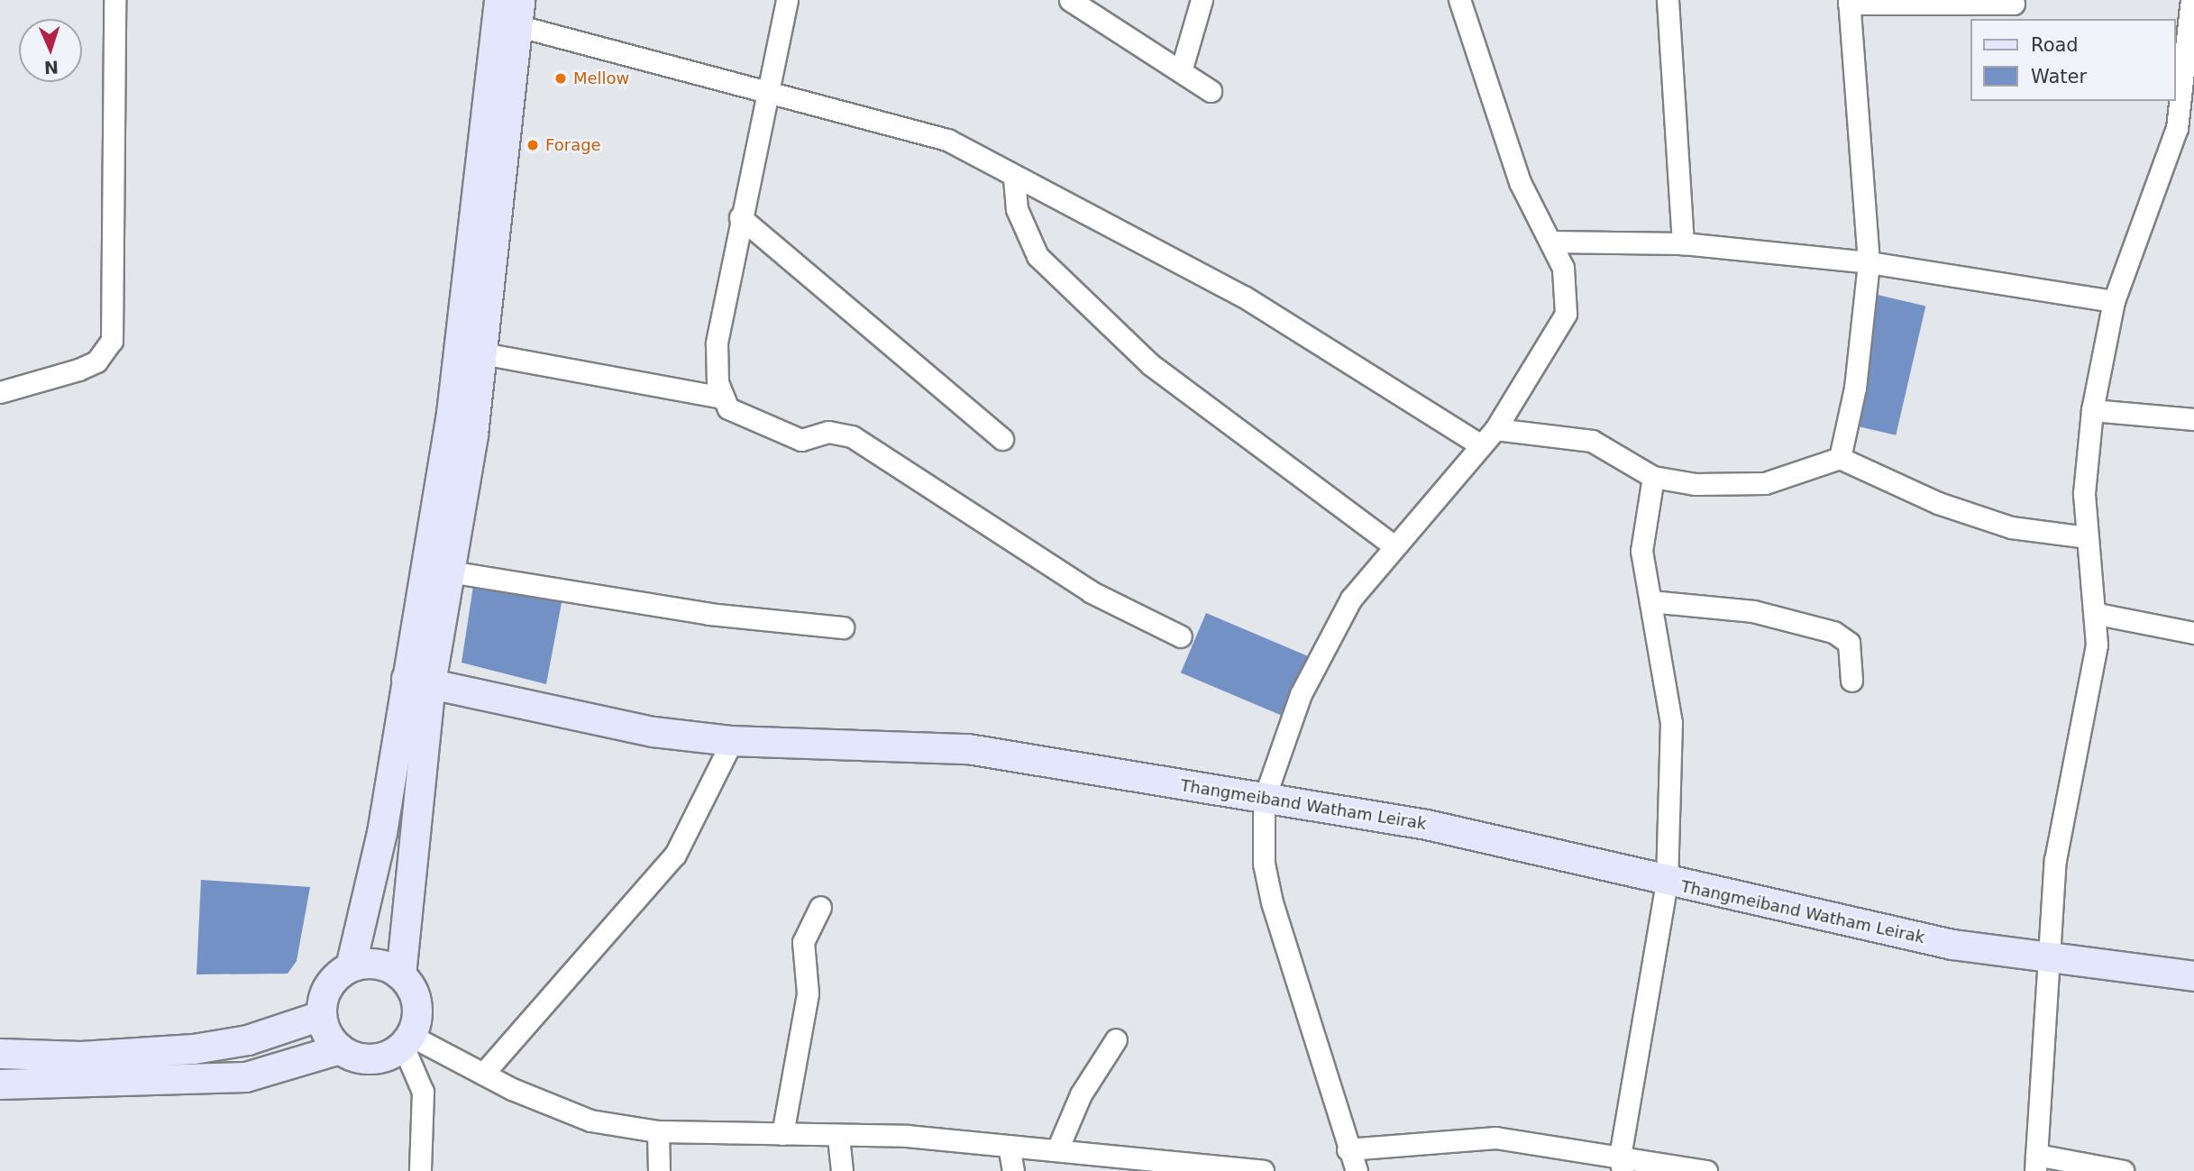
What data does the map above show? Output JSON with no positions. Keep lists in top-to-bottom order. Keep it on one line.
{"streets":{"main road":["Thangmeiband Watham Leirak"]},"places":["Mellow","Forage"],"legend":["Road","Water"],"north":"bottom"}
